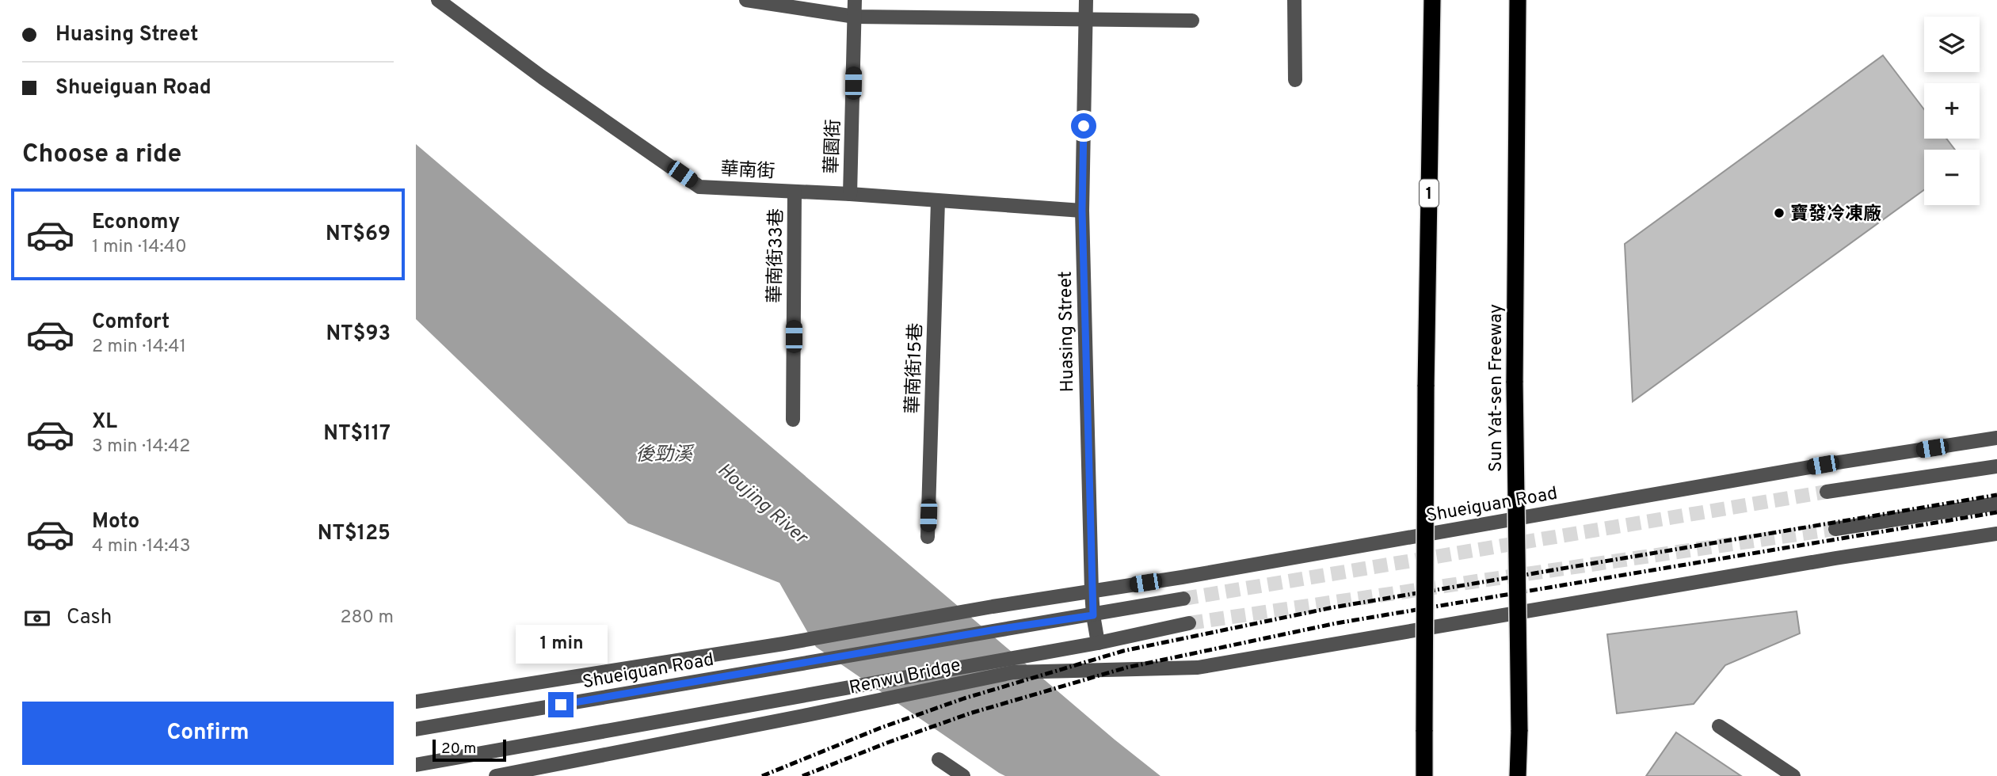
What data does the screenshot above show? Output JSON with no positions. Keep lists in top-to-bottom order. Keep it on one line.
{"streets":{"highway":["1","Sun Yat-sen Freeway"],"street":["華園街","華南街","華南街33巷","Huasing Street","華南街15巷","Shueiguan Road","Renwu Bridge"]},"crossings":[["華園街","華南街"],["華南街","華南街33巷"],["華南街","Huasing Street"],["華南街","華南街15巷"],["Huasing Street","Shueiguan Road"],["Huasing Street","Renwu Bridge"],["Shueiguan Road","Renwu Bridge"]],"water":["後勁溪","Houjing River"],"places":["寶發冷凍廠"],"scale_bar":"20 m","page":{"banner":["Huasing Street","Shueiguan Road"],"map_buttons":["+","−"],"heading":"Choose a ride","list":[{"name":"Economy","note":"1 min · 14:40","value":"NT$69"},{"name":"Comfort","note":"2 min · 14:41","value":"NT$93"},{"name":"XL","note":"3 min · 14:42","value":"NT$117"},{"name":"Moto","note":"4 min · 14:43","value":"NT$125"}],"pay":["Cash","280 m"],"bubble":"1 min","buttons":"Confirm","scale":"20 m"}}
